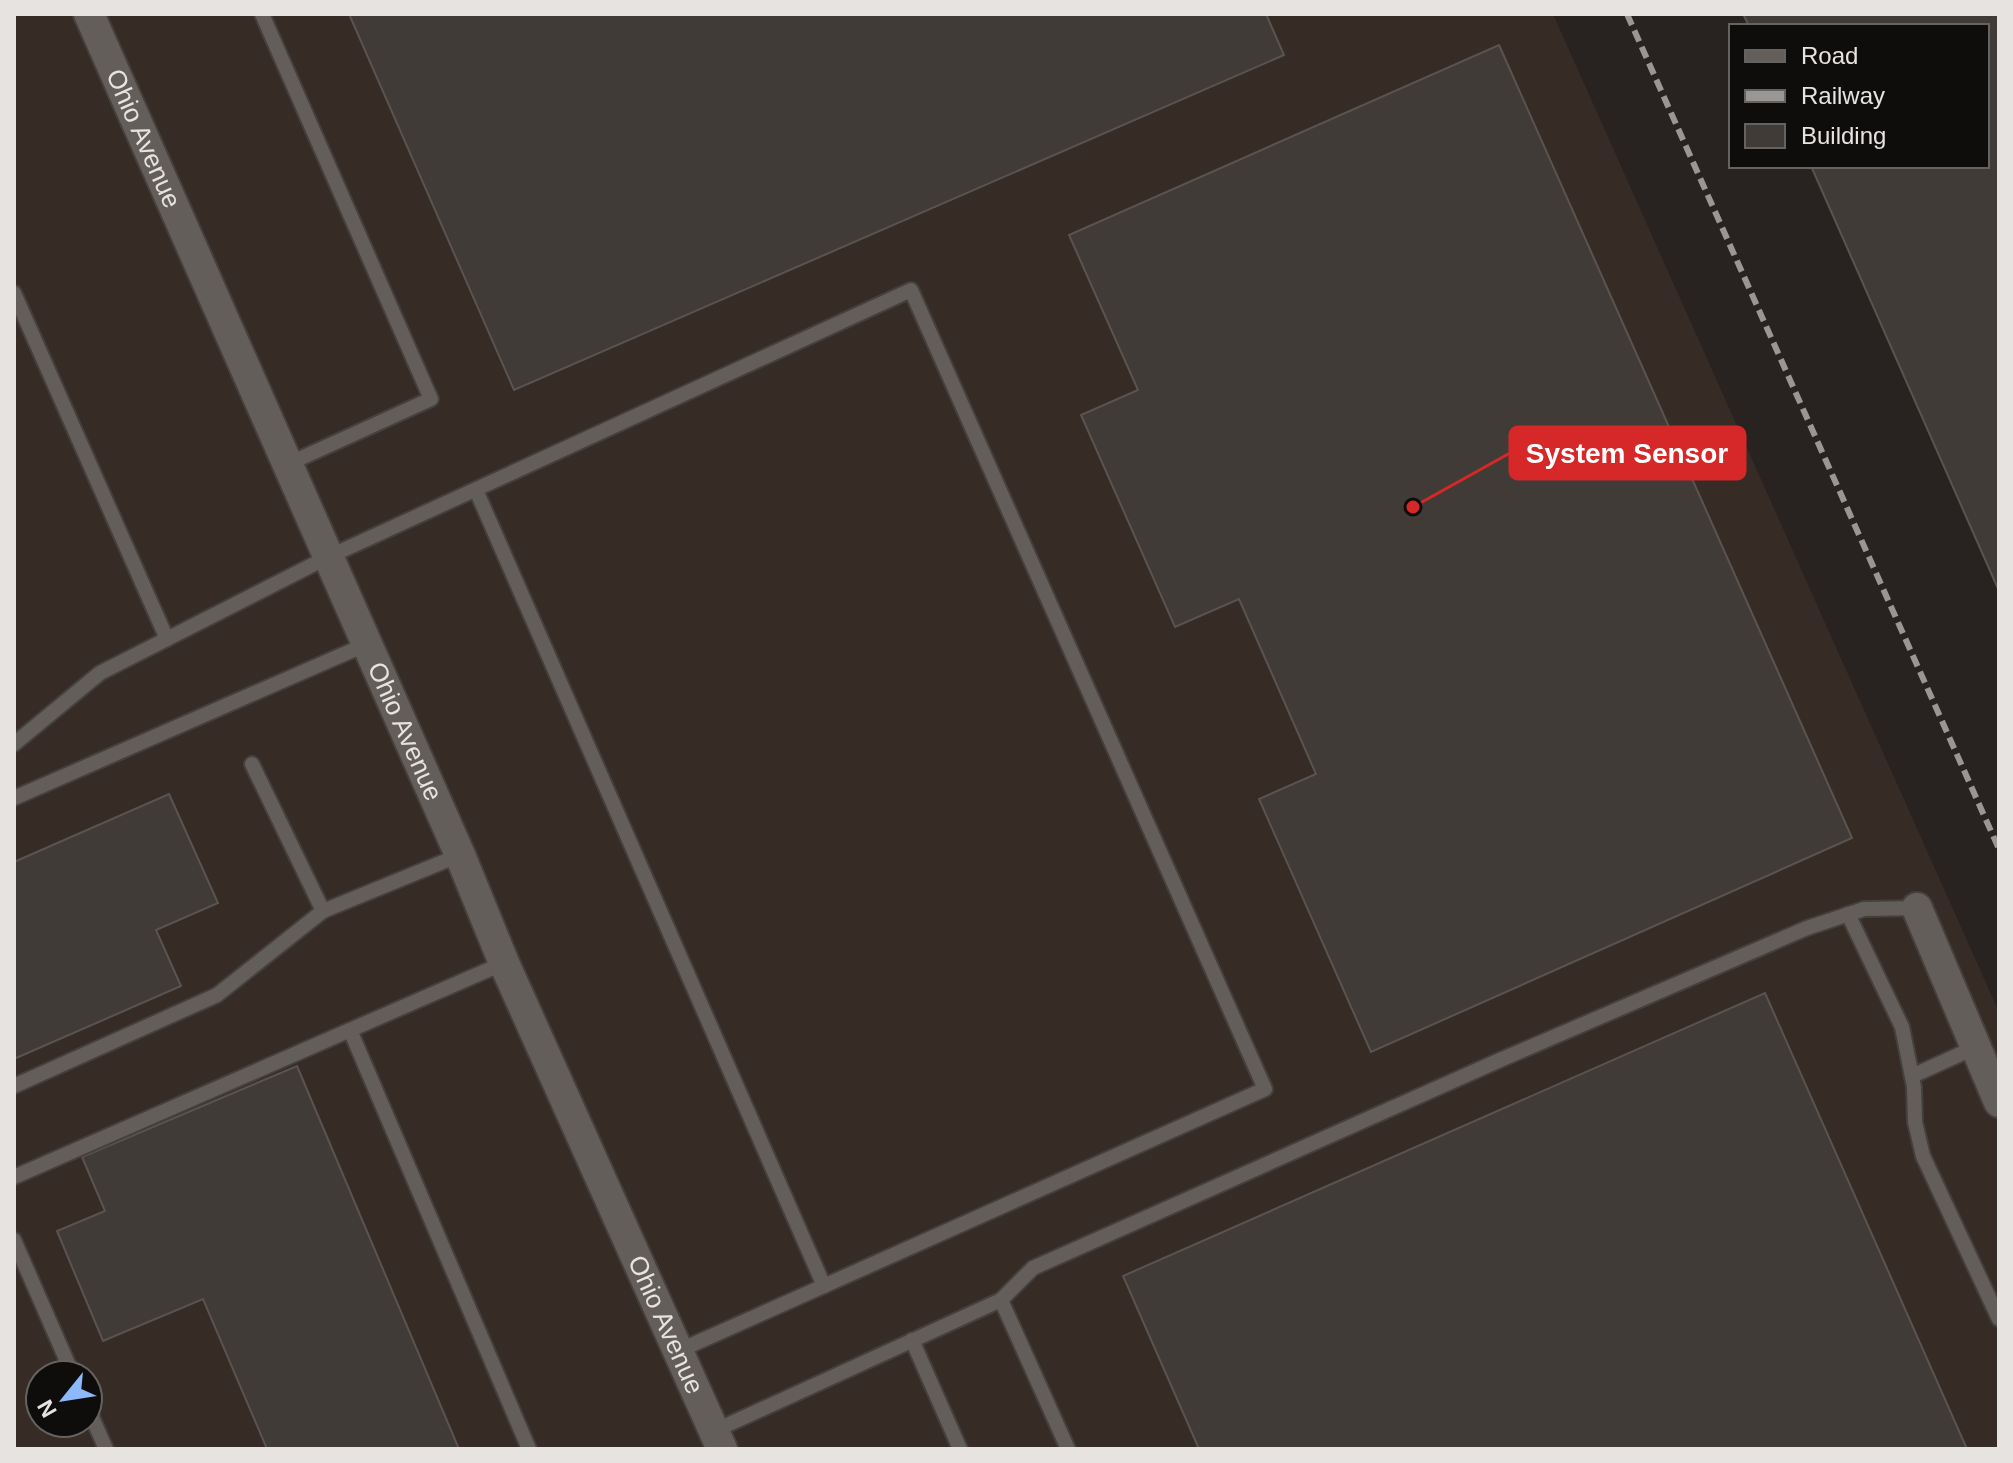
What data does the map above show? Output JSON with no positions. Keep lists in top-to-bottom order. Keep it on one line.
{"streets":{"street":["Ohio Avenue"]},"places":["System Sensor"],"legend":["Road","Railway","Building"],"north":"bottom left"}
